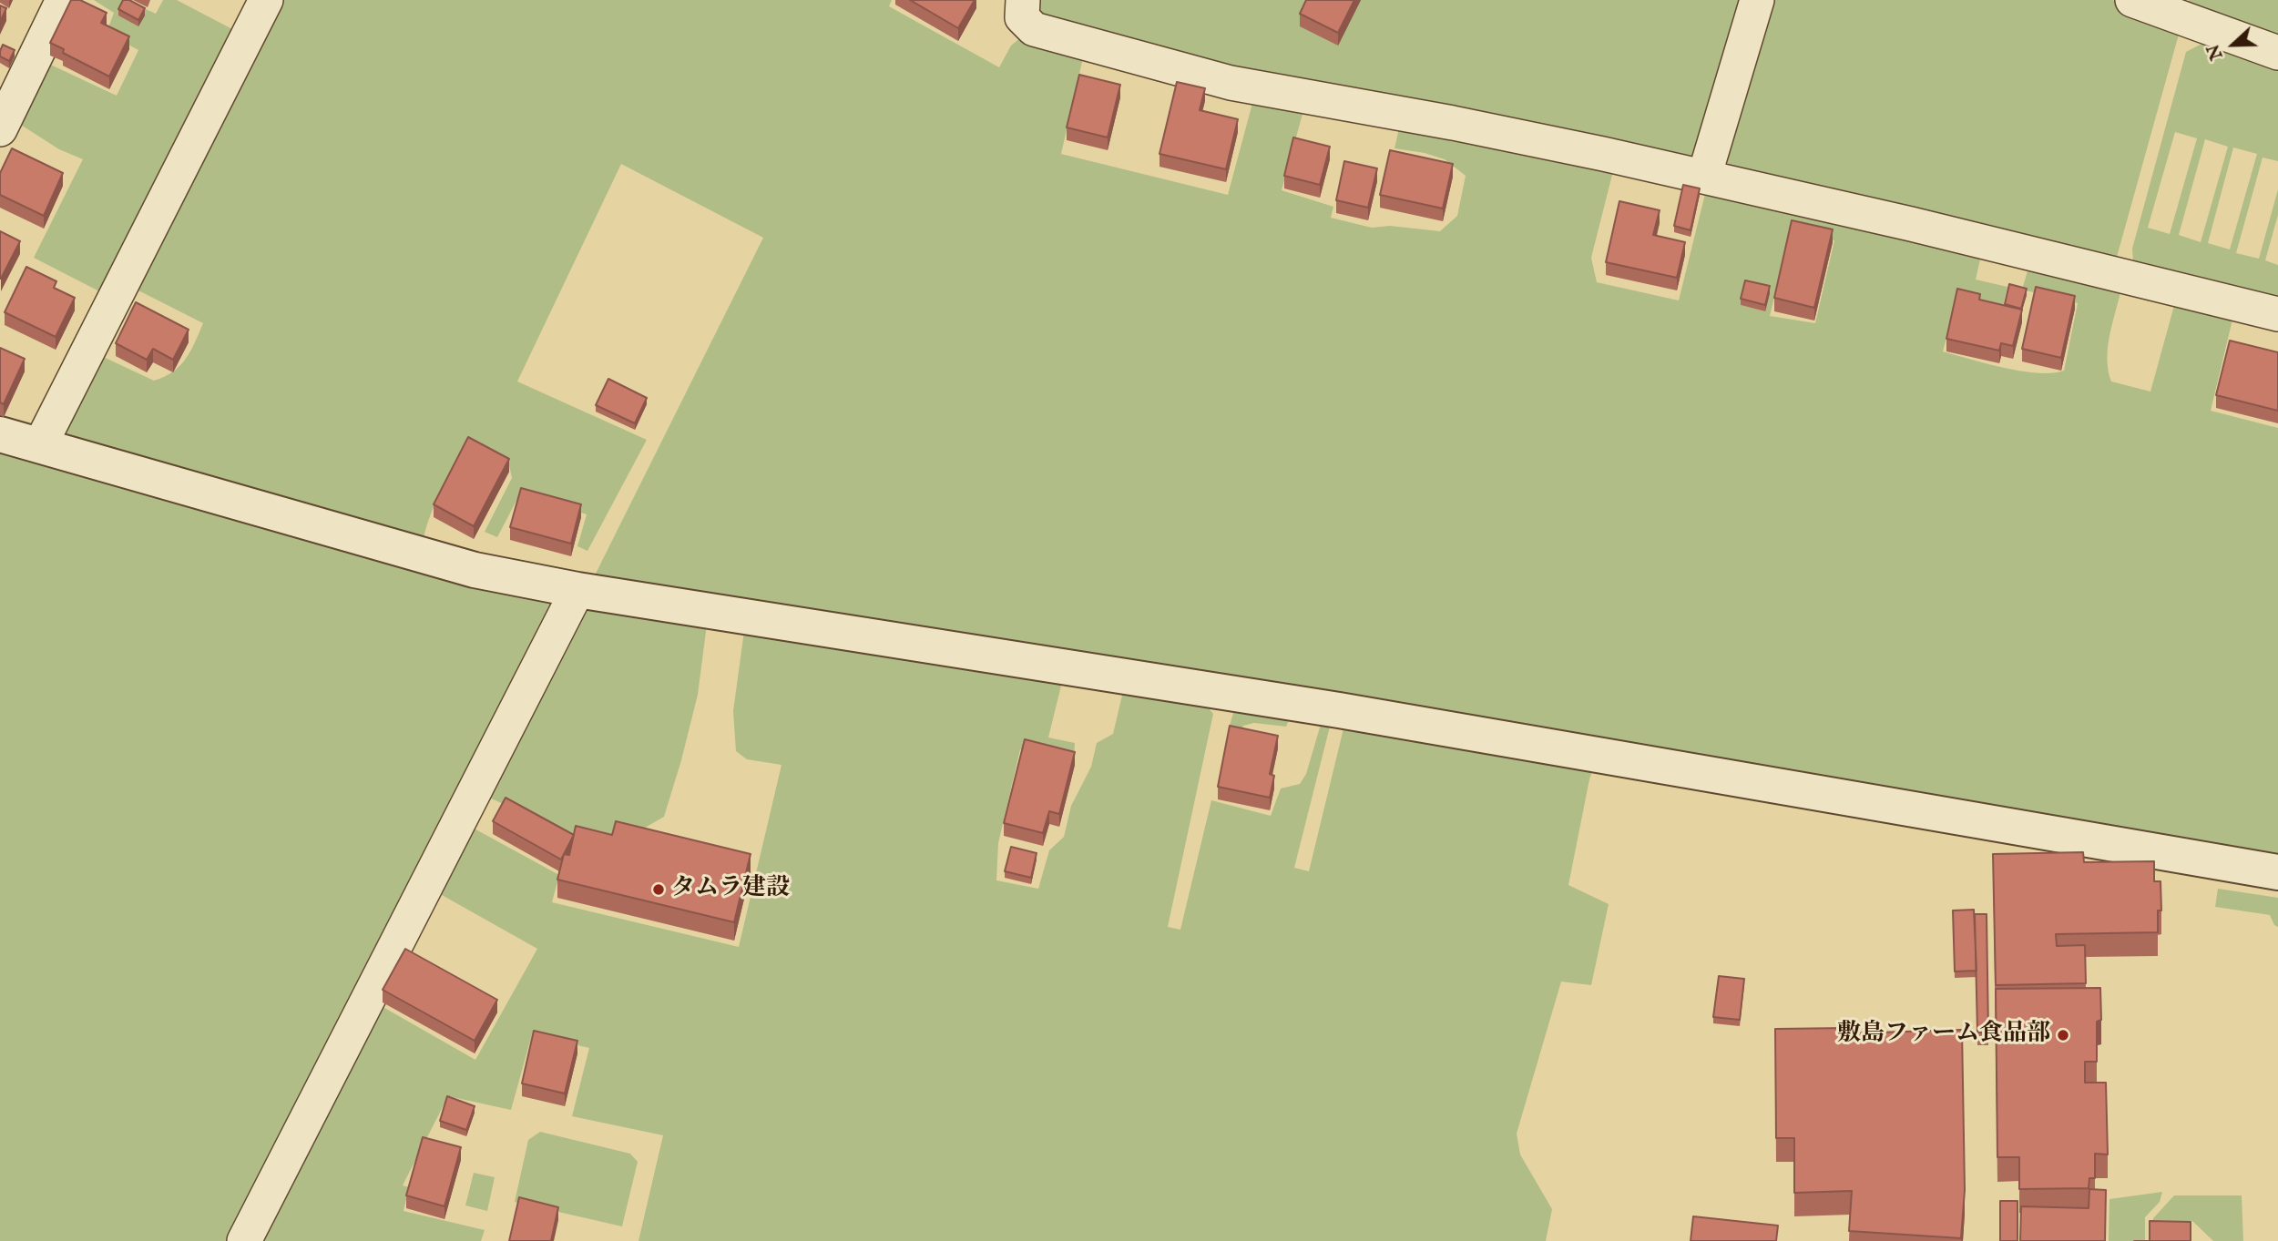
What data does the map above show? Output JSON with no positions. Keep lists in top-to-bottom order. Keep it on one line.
{"places":["タムラ建設","敷島ファーム食品部"],"north":"left"}
